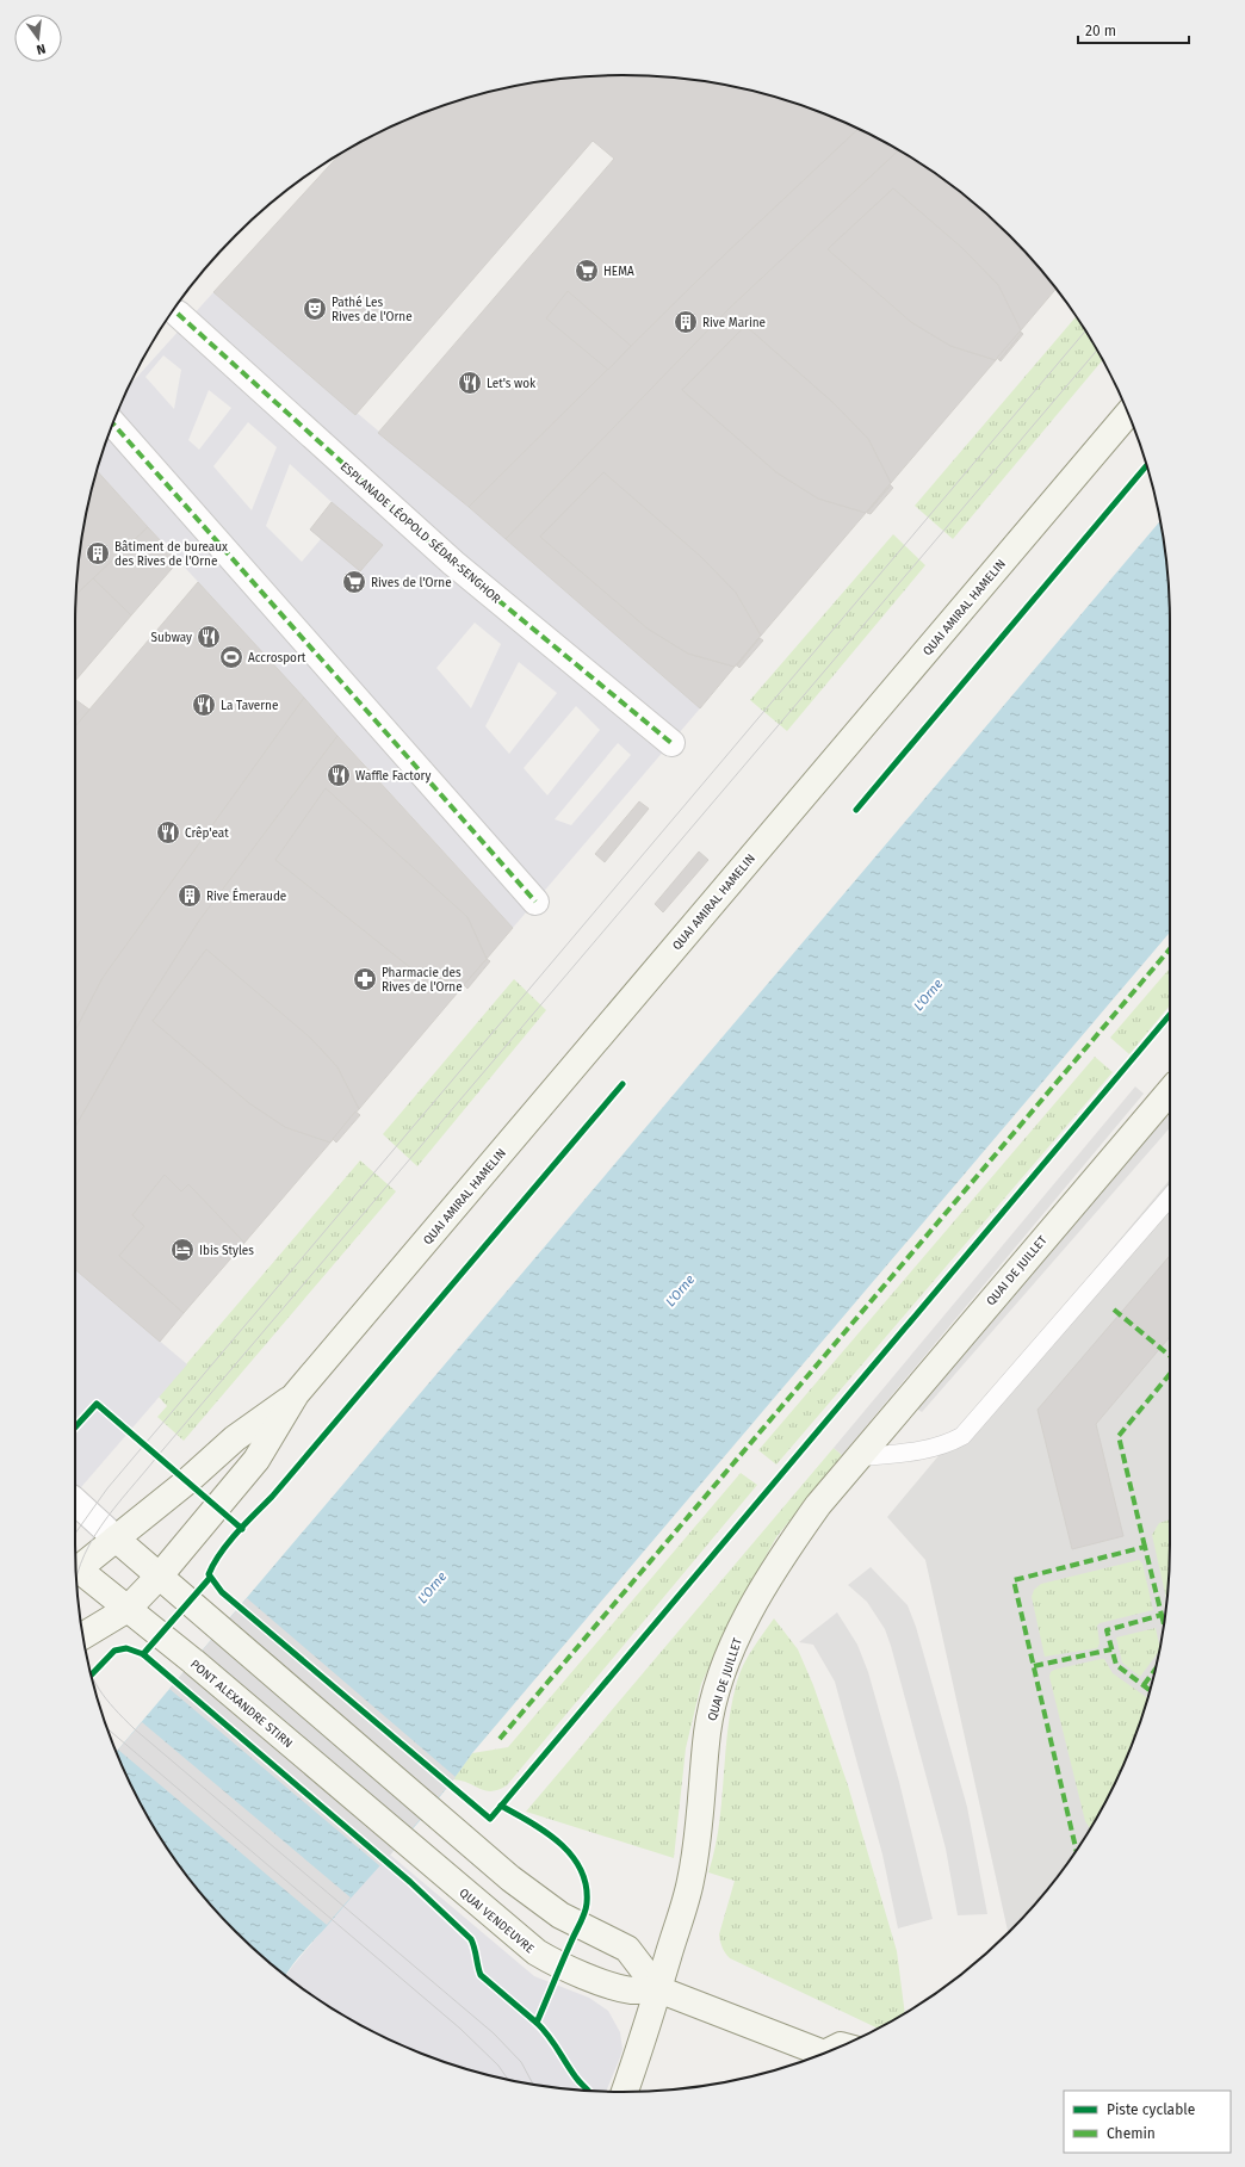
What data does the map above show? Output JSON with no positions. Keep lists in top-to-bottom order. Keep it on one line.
{"streets":{"main road":["QUAI AMIRAL HAMELIN","QUAI DE JUILLET","PONT ALEXANDRE STIRN","QUAI VENDEUVRE"],"street":["ESPLANADE LÉOPOLD SÉDAR-SENGHOR"]},"crossings":[["QUAI AMIRAL HAMELIN","PONT ALEXANDRE STIRN"],["QUAI DE JUILLET","QUAI VENDEUVRE"],["PONT ALEXANDRE STIRN","QUAI VENDEUVRE"]],"water":["L'Orne"],"places":{"supermarket":["HEMA","Rives de l'Orne"],"theatre":["Pathé Les Rives de l'Orne"],"building":["Rive Marine","Bâtiment de bureaux des Rives de l'Orne","Rive Émeraude"],"restaurant":["Let's wok","Subway","La Taverne","Waffle Factory","Crêp'eat"],"sports":["Accrosport"],"pharmacy":["Pharmacie des Rives de l'Orne"],"hotel":["Ibis Styles"]},"legend":["Piste cyclable","Chemin"],"scale_bar":"20 m","north":"bottom"}
